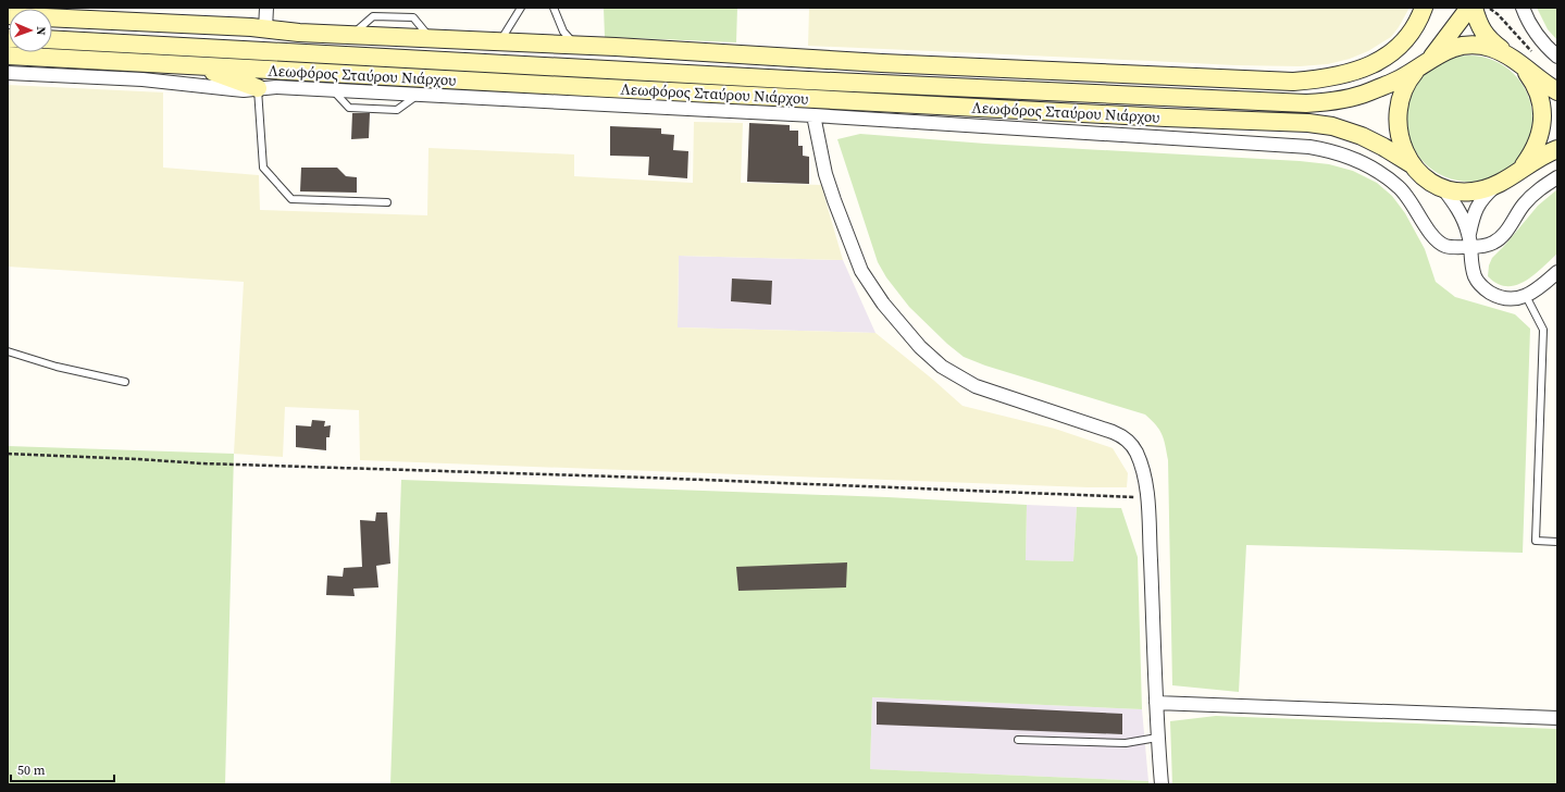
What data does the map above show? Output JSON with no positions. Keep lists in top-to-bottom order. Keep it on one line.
{"streets":{"main road":["Λεωφόρος Σταύρου Νιάρχου"]},"scale_bar":"50 m","north":"right"}
